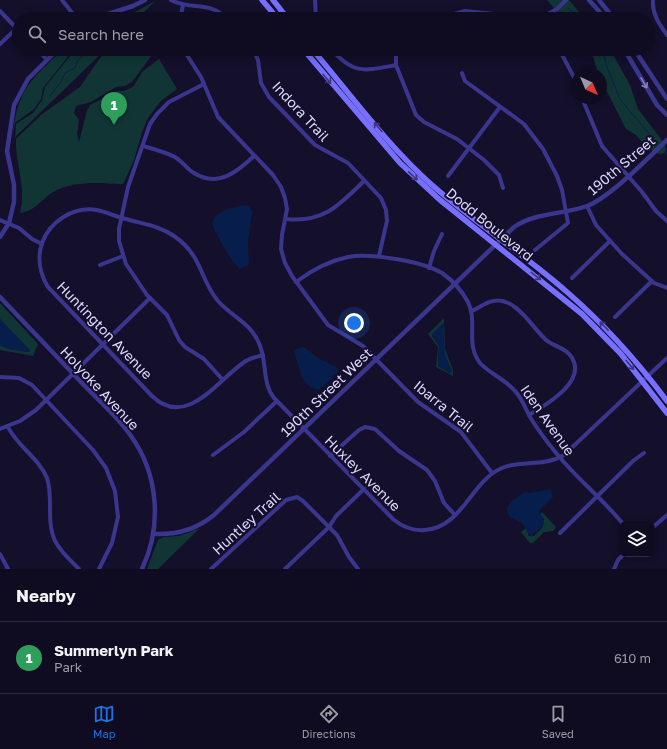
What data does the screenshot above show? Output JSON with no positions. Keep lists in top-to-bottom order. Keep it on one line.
{"streets":{"main road":["Dodd Boulevard"],"street":["Indora Trail","190th Street","Huntington Avenue","Holyoke Avenue","190th Street West","Ibarra Trail","Iden Avenue","Huxley Avenue","Huntley Trail"]},"crossings":[["190th Street","Dodd Boulevard"],["190th Street","190th Street West"],["Dodd Boulevard","190th Street West"],["Dodd Boulevard","Huxley Avenue"],["Huntington Avenue","Huxley Avenue"],["Holyoke Avenue","190th Street West"],["190th Street West","Ibarra Trail"],["190th Street West","Huxley Avenue"],["Ibarra Trail","Huxley Avenue"],["Iden Avenue","Huxley Avenue"]],"north":"bottom right","page":{"search":"Search here","pins":"1","heading":"Nearby","list":[{"mark":"1","name":"Summerlyn Park","note":"Park","value":"610 m"}],"nav":["Map","Directions","Saved"]}}
